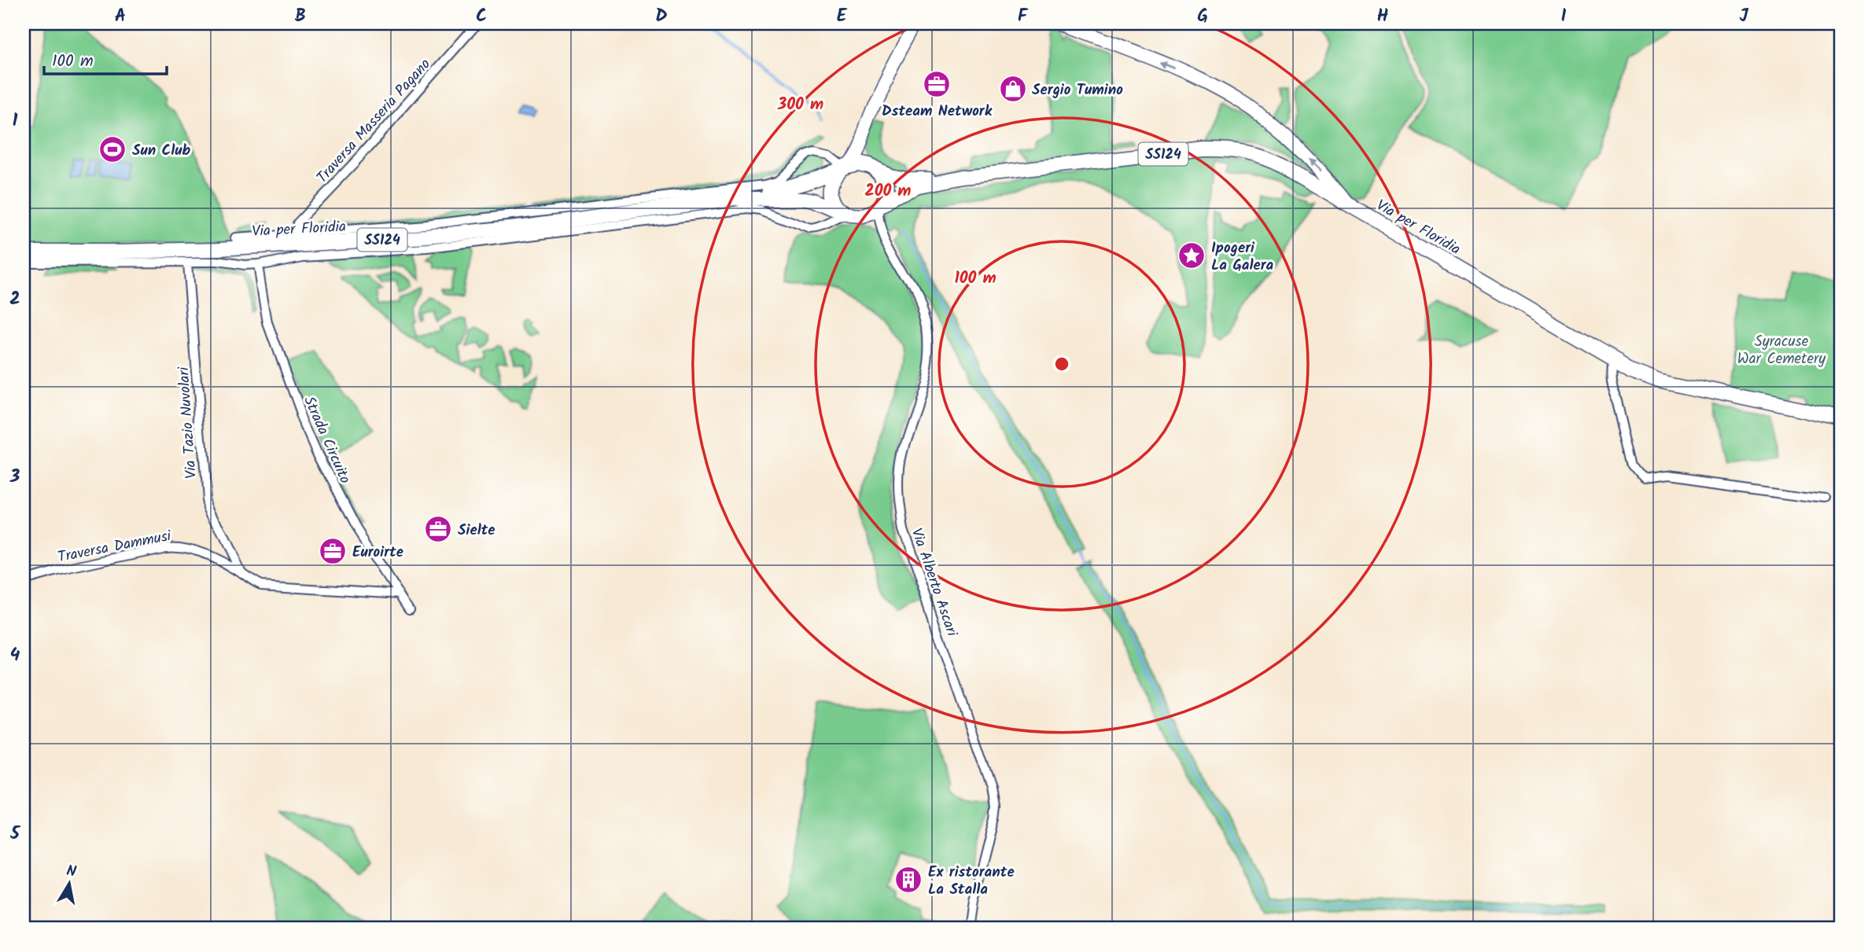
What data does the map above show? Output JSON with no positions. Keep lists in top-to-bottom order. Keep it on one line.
{"streets":{"main road":["SS124","Via per Floridia"],"street":["Traversa Masseria Pagano","Via Tazio Nuvolari","Strada Circuito","Traversa Dammusi","Via Alberto Ascari"]},"crossings":[["Via Tazio Nuvolari","Traversa Dammusi"],["Strada Circuito","Traversa Dammusi"]],"parks":["Syracuse War Cemetery"],"places":{"office":["Dsteam Network","Sielte","Euroirte"],"shop":["Sergio Tumino"],"sports":["Sun Club"],"place":["Ipogeri La Galera"],"building":["Ex ristorante La Stalla"]},"scale_bar":"100 m","north":"top","grid":{"columns":["A","B","C","D","E","F","G","H","I","J"],"rows":["1","2","3","4","5"]},"rings":["300 m","200 m","100 m"]}
